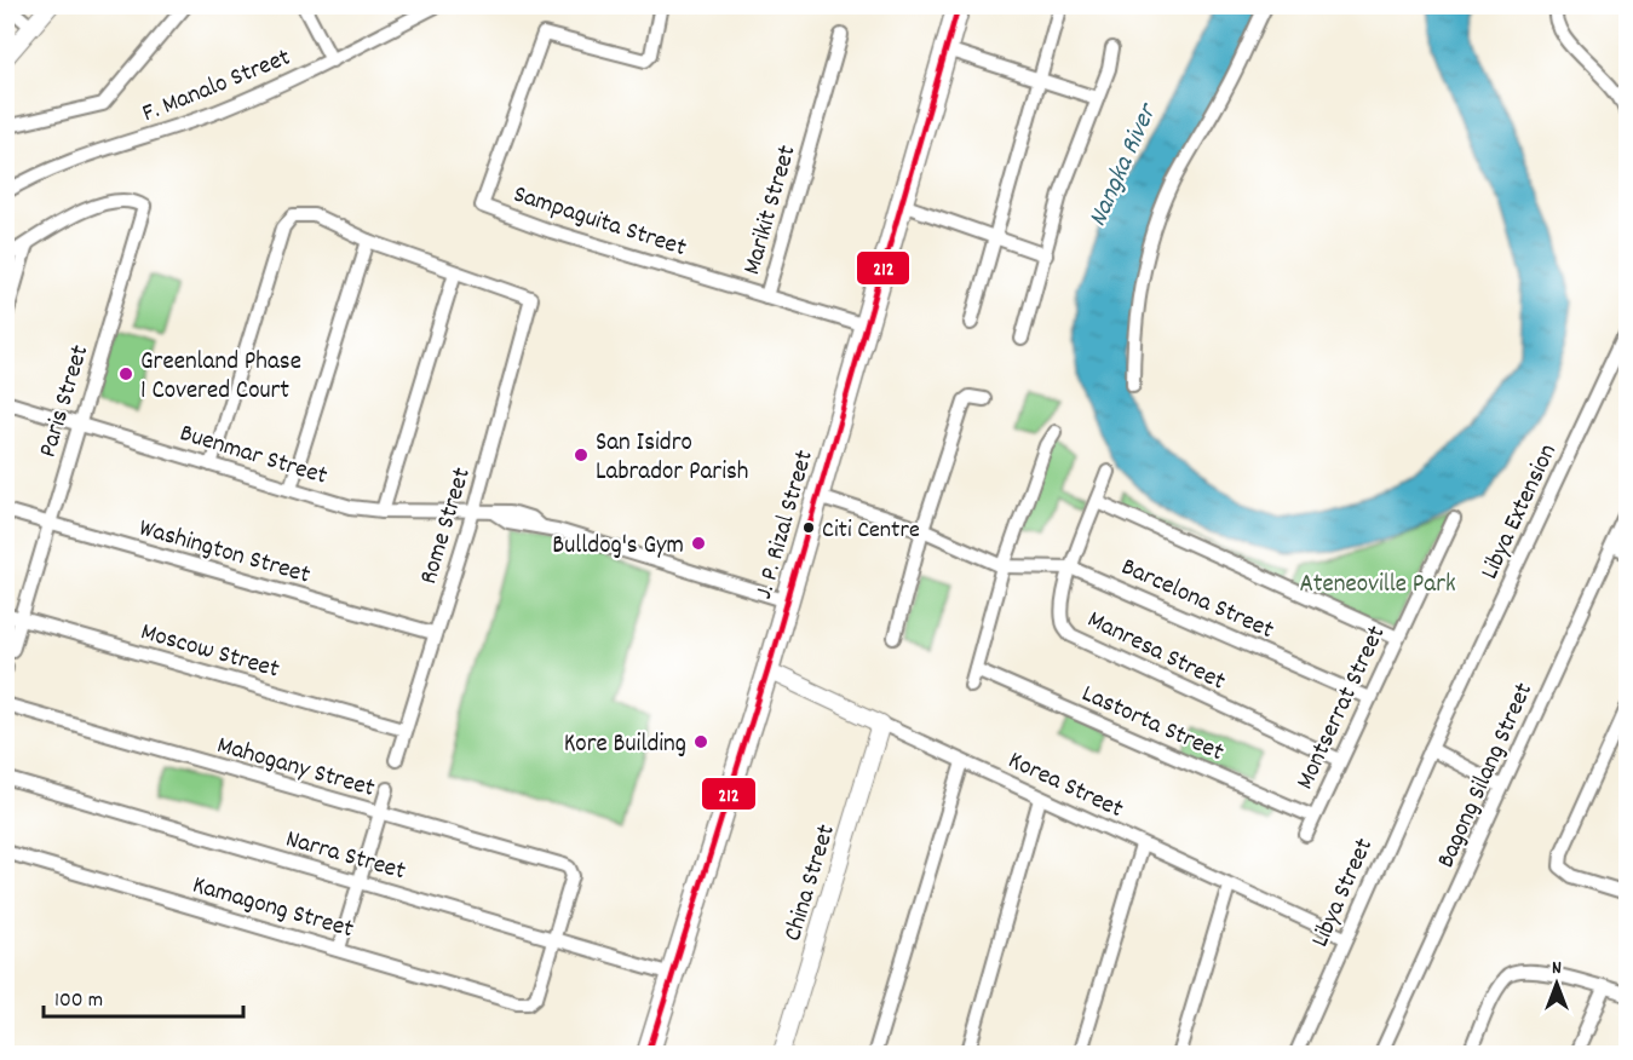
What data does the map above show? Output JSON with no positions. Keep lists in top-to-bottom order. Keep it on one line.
{"streets":{"main road":["J. P. Rizal Street"],"street":["F. Manalo Street","Marikit Street","Sampaguita Street","Paris Street","Buenmar Street","Libya Extension","Rome Street","Washington Street","Barcelona Street","Moscow Street","Manresa Street","Montserrat Street","Lastorta Street","Mahogany Street","Bagong Silang Street","Korea Street","Narra Street","China Street","Libya Street","Kamagong Street"]},"crossings":[["Marikit Street","Sampaguita Street"],["Marikit Street","J. P. Rizal Street"],["Paris Street","Buenmar Street"],["Paris Street","Washington Street"],["Paris Street","Moscow Street"],["Buenmar Street","J. P. Rizal Street"],["Buenmar Street","Rome Street"],["Libya Extension","Libya Street"],["J. P. Rizal Street","Korea Street"],["J. P. Rizal Street","Narra Street"],["Rome Street","Washington Street"],["Rome Street","Moscow Street"],["Barcelona Street","Manresa Street"],["Barcelona Street","Montserrat Street"],["Manresa Street","Montserrat Street"],["Montserrat Street","Lastorta Street"],["Mahogany Street","Narra Street"],["Mahogany Street","Kamagong Street"],["Korea Street","China Street"],["Korea Street","Libya Street"],["Narra Street","Kamagong Street"]],"water":["Nangka River"],"parks":["Ateneoville Park"],"places":["Greenland Phase 1 Covered Court","San Isidro Labrador Parish","Citi Centre","Bulldog's Gym","Kore Building"],"lines":["transit line 212"],"scale_bar":"100 m","north":"top"}
